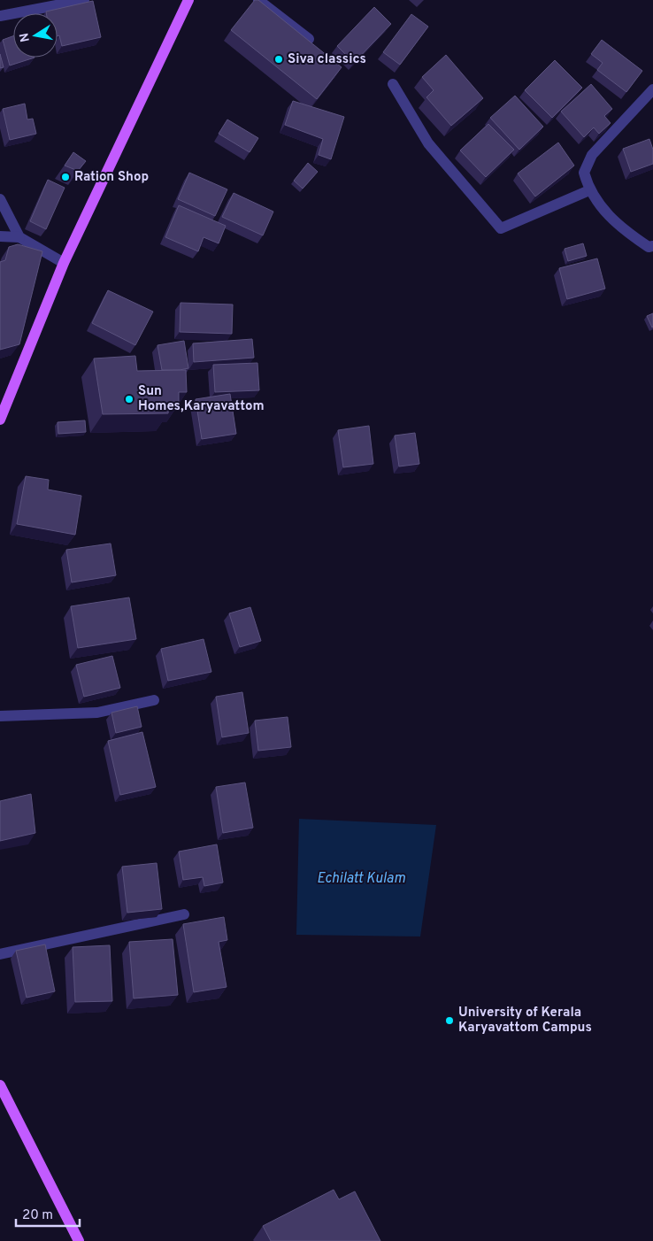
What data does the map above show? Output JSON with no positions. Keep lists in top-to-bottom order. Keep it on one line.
{"water":["Echilatt Kulam"],"places":["Siva classics","Ration Shop","Sun Homes,Karyavattom","University of Kerala Karyavattom Campus"],"scale_bar":"20 m","north":"left"}
